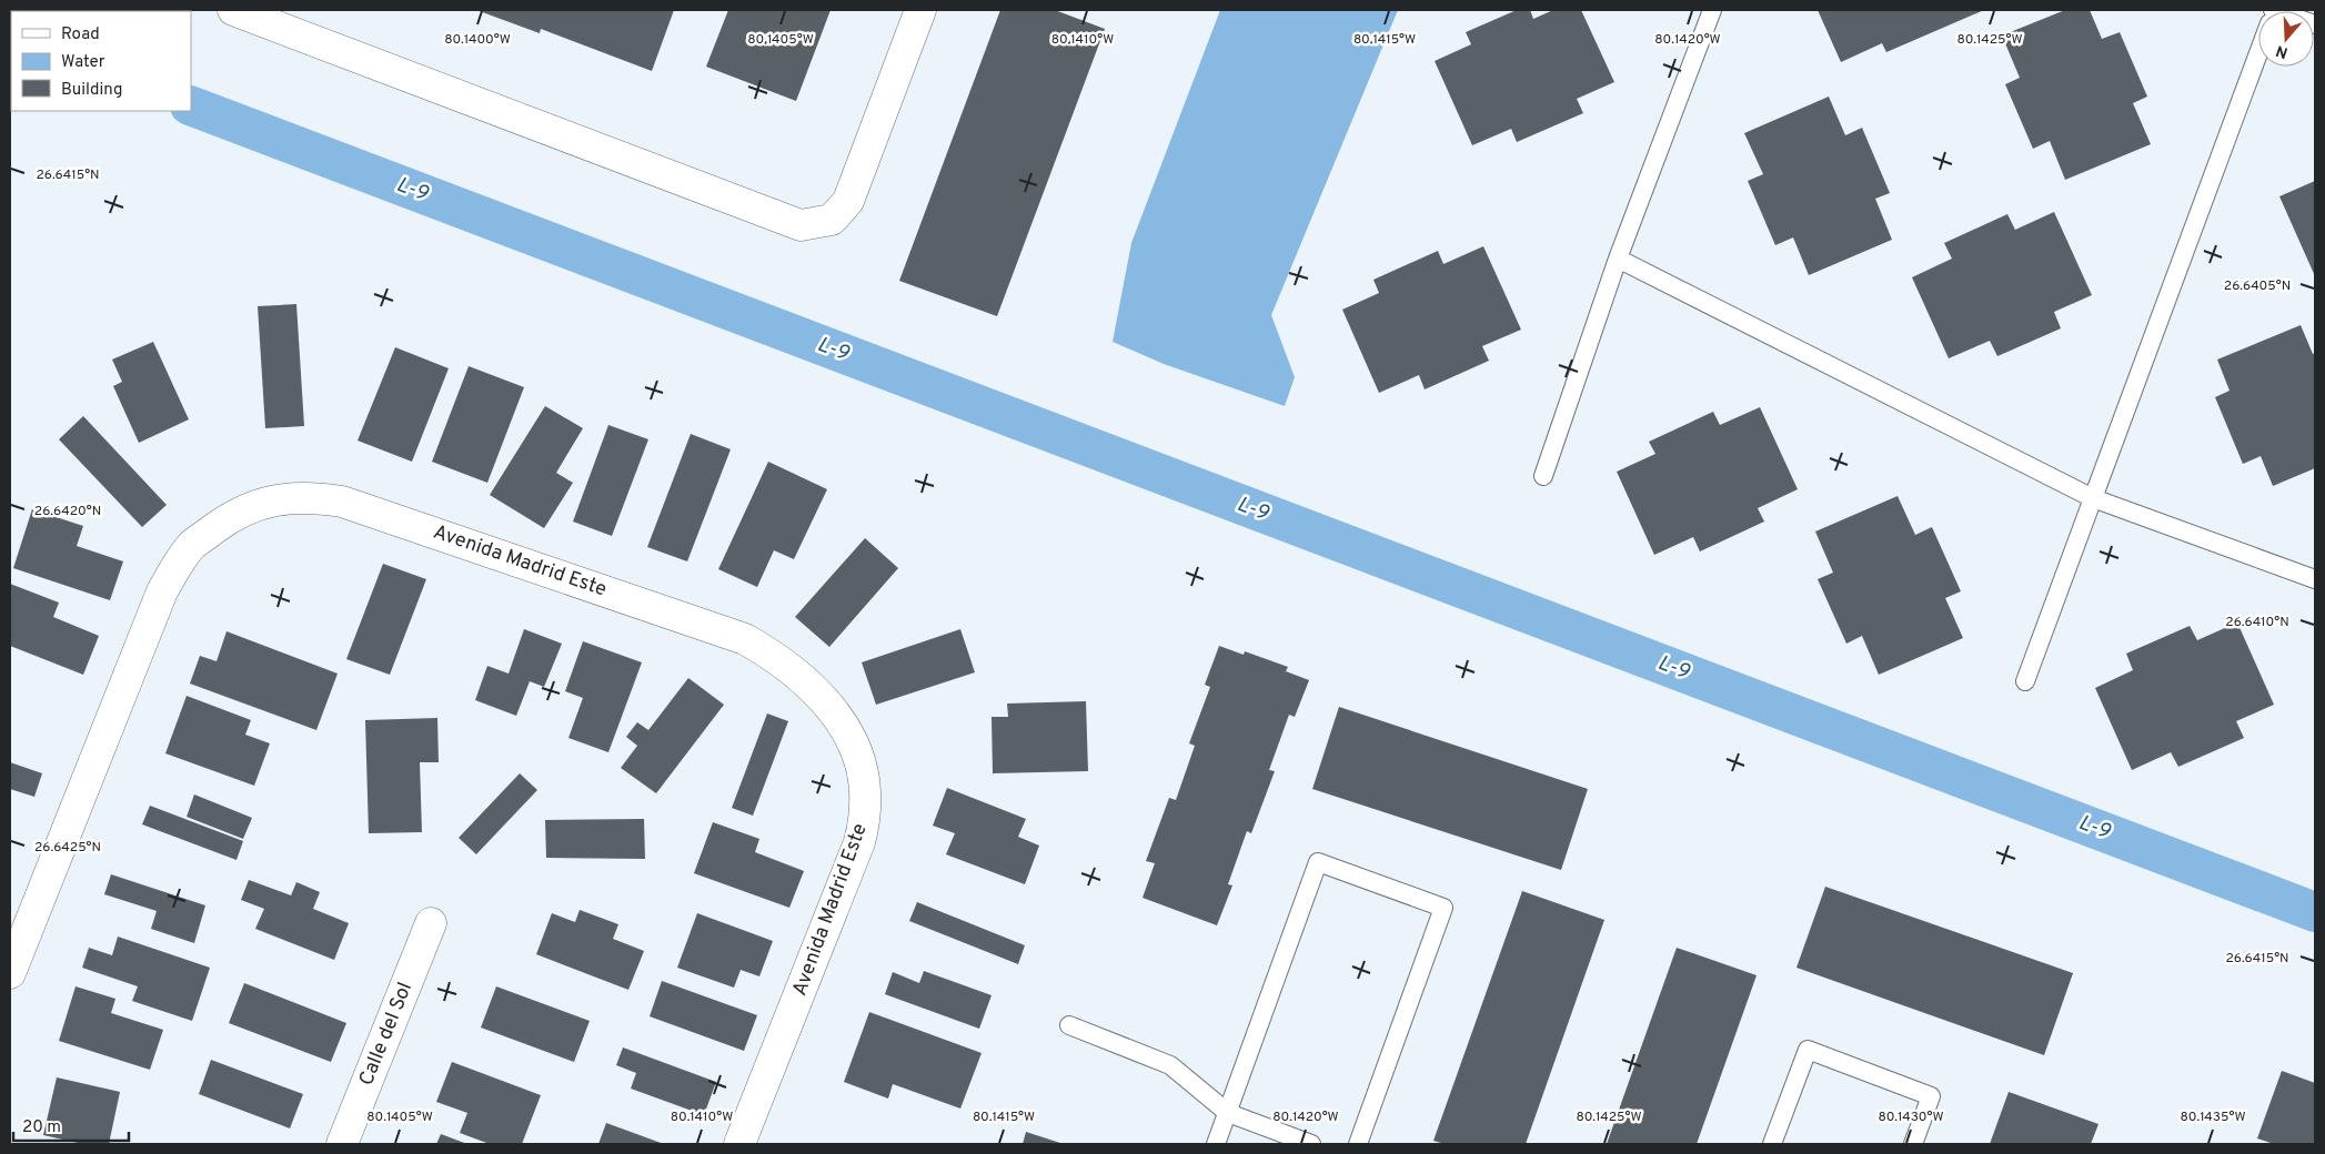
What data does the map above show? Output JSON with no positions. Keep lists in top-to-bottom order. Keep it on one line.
{"streets":{"street":["Avenida Madrid Este","Calle del Sol"]},"water":["L-9"],"legend":["Road","Water","Building"],"scale_bar":"20 m","north":"bottom","coordinates":["80.1400°W","80.1405°W","80.1410°W","80.1415°W","80.1420°W","80.1425°W","26.6415°N","26.6405°N","26.6420°N","26.6410°N","26.6425°N","80.1430°W","80.1435°W"]}
